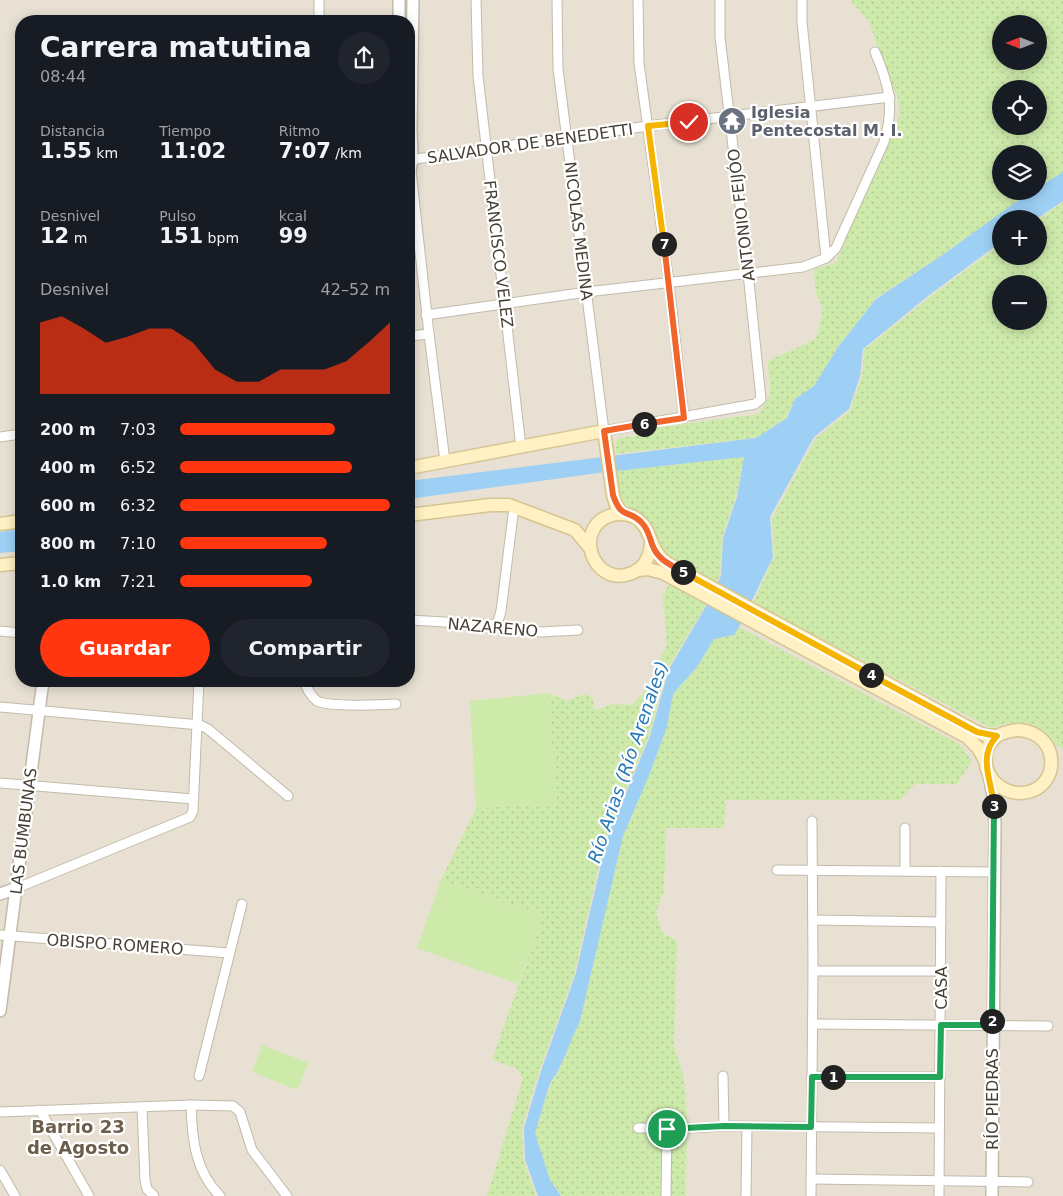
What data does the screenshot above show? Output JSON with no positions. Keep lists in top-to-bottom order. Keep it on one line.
{"streets":{"street":["SALVADOR DE BENEDETTI","ANTONIO FEIJÓO","NICOLAS MEDINA","FRANCISCO VELEZ","NAZARENO","LAS BUMBUNAS","OBISPO ROMERO","CASA","RÍO PIEDRAS"]},"crossings":[["SALVADOR DE BENEDETTI","ANTONIO FEIJÓO"],["SALVADOR DE BENEDETTI","NICOLAS MEDINA"],["SALVADOR DE BENEDETTI","FRANCISCO VELEZ"],["LAS BUMBUNAS","OBISPO ROMERO"]],"districts":["Barrio 23 de Agosto"],"water":["Río Arias (Río Arenales)"],"places":{"temple":["Iglesia Pentecostal M. I."]},"north":"left","page":{"map_buttons":["+","−"],"heading":["Carrera matutina","08:44"],"stats":[["Distancia","1.55 km"],["Tiempo","11:02"],["Ritmo","7:07 /km"],["Desnivel","12 m"],["Pulso","151 bpm"],["kcal","99"]],"pins":["7","6","5","4","3","2","1"],"chart":["Desnivel","42–52 m"],"list":[{"name":"200 m","note":"7:03"},{"name":"400 m","note":"6:52"},{"name":"600 m","note":"6:32"},{"name":"800 m","note":"7:10"},{"name":"1.0 km","note":"7:21"}],"buttons":["Guardar","Compartir"]}}
